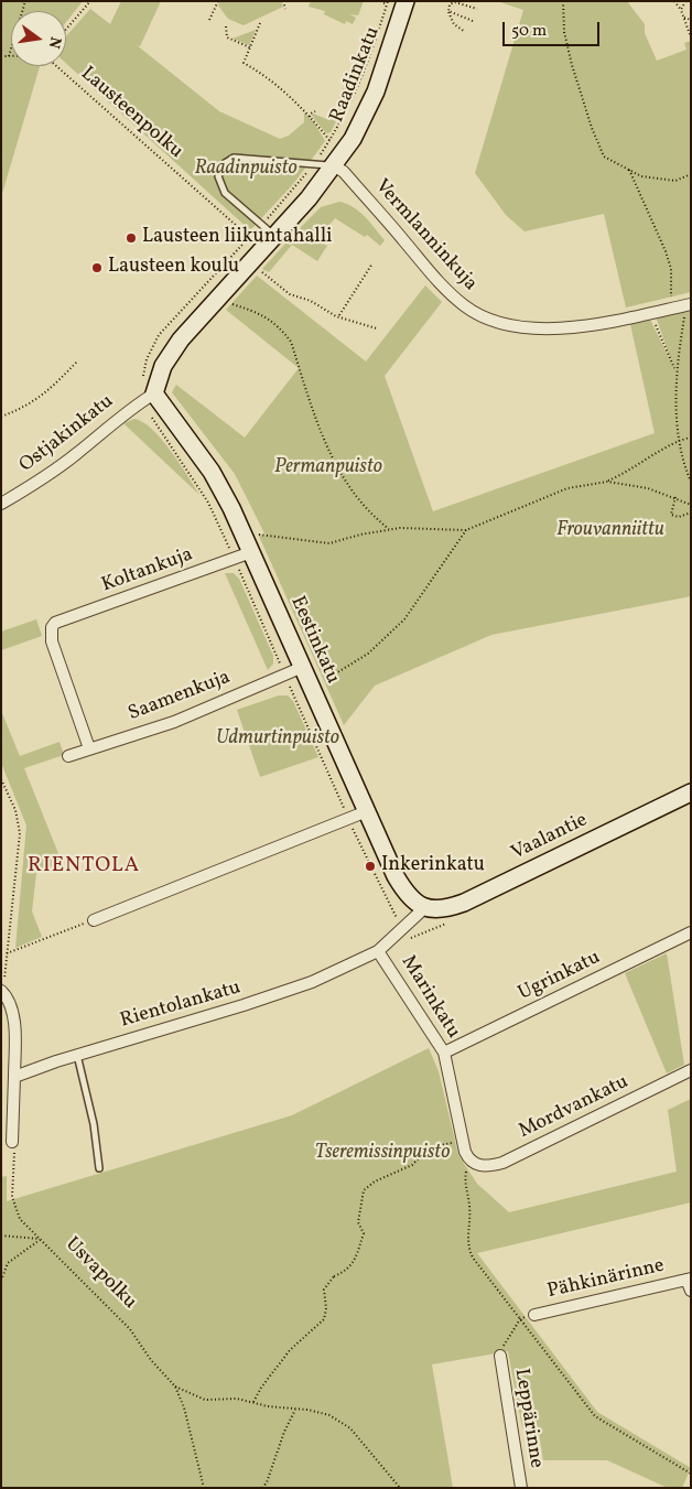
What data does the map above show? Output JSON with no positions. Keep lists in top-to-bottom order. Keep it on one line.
{"streets":{"street":["Raadinkatu","Vermlanninkuja","Ostjakinkatu","Koltankuja","Eestinkatu","Saamenkuja","Vaalantie","Ugrinkatu","Marinkatu","Rientolankatu","Mordvankatu","Pähkinärinne","Leppärinne"],"path":["Lausteenpolku","Usvapolku"]},"crossings":[["Raadinkatu","Vermlanninkuja"],["Raadinkatu","Ostjakinkatu"],["Raadinkatu","Eestinkatu"],["Ostjakinkatu","Eestinkatu"],["Koltankuja","Eestinkatu"],["Koltankuja","Saamenkuja"],["Eestinkatu","Saamenkuja"],["Eestinkatu","Vaalantie"],["Eestinkatu","Rientolankatu"],["Vaalantie","Rientolankatu"],["Ugrinkatu","Marinkatu"],["Marinkatu","Rientolankatu"],["Marinkatu","Mordvankatu"]],"districts":["RIENTOLA"],"parks":["Raadinpuisto","Permanpuisto","Frouvanniittu","Udmurtinpuisto","Tseremissinpuisto"],"places":["Lausteen liikuntahalli","Lausteen koulu","Inkerinkatu"],"scale_bar":"50 m","north":"right"}
